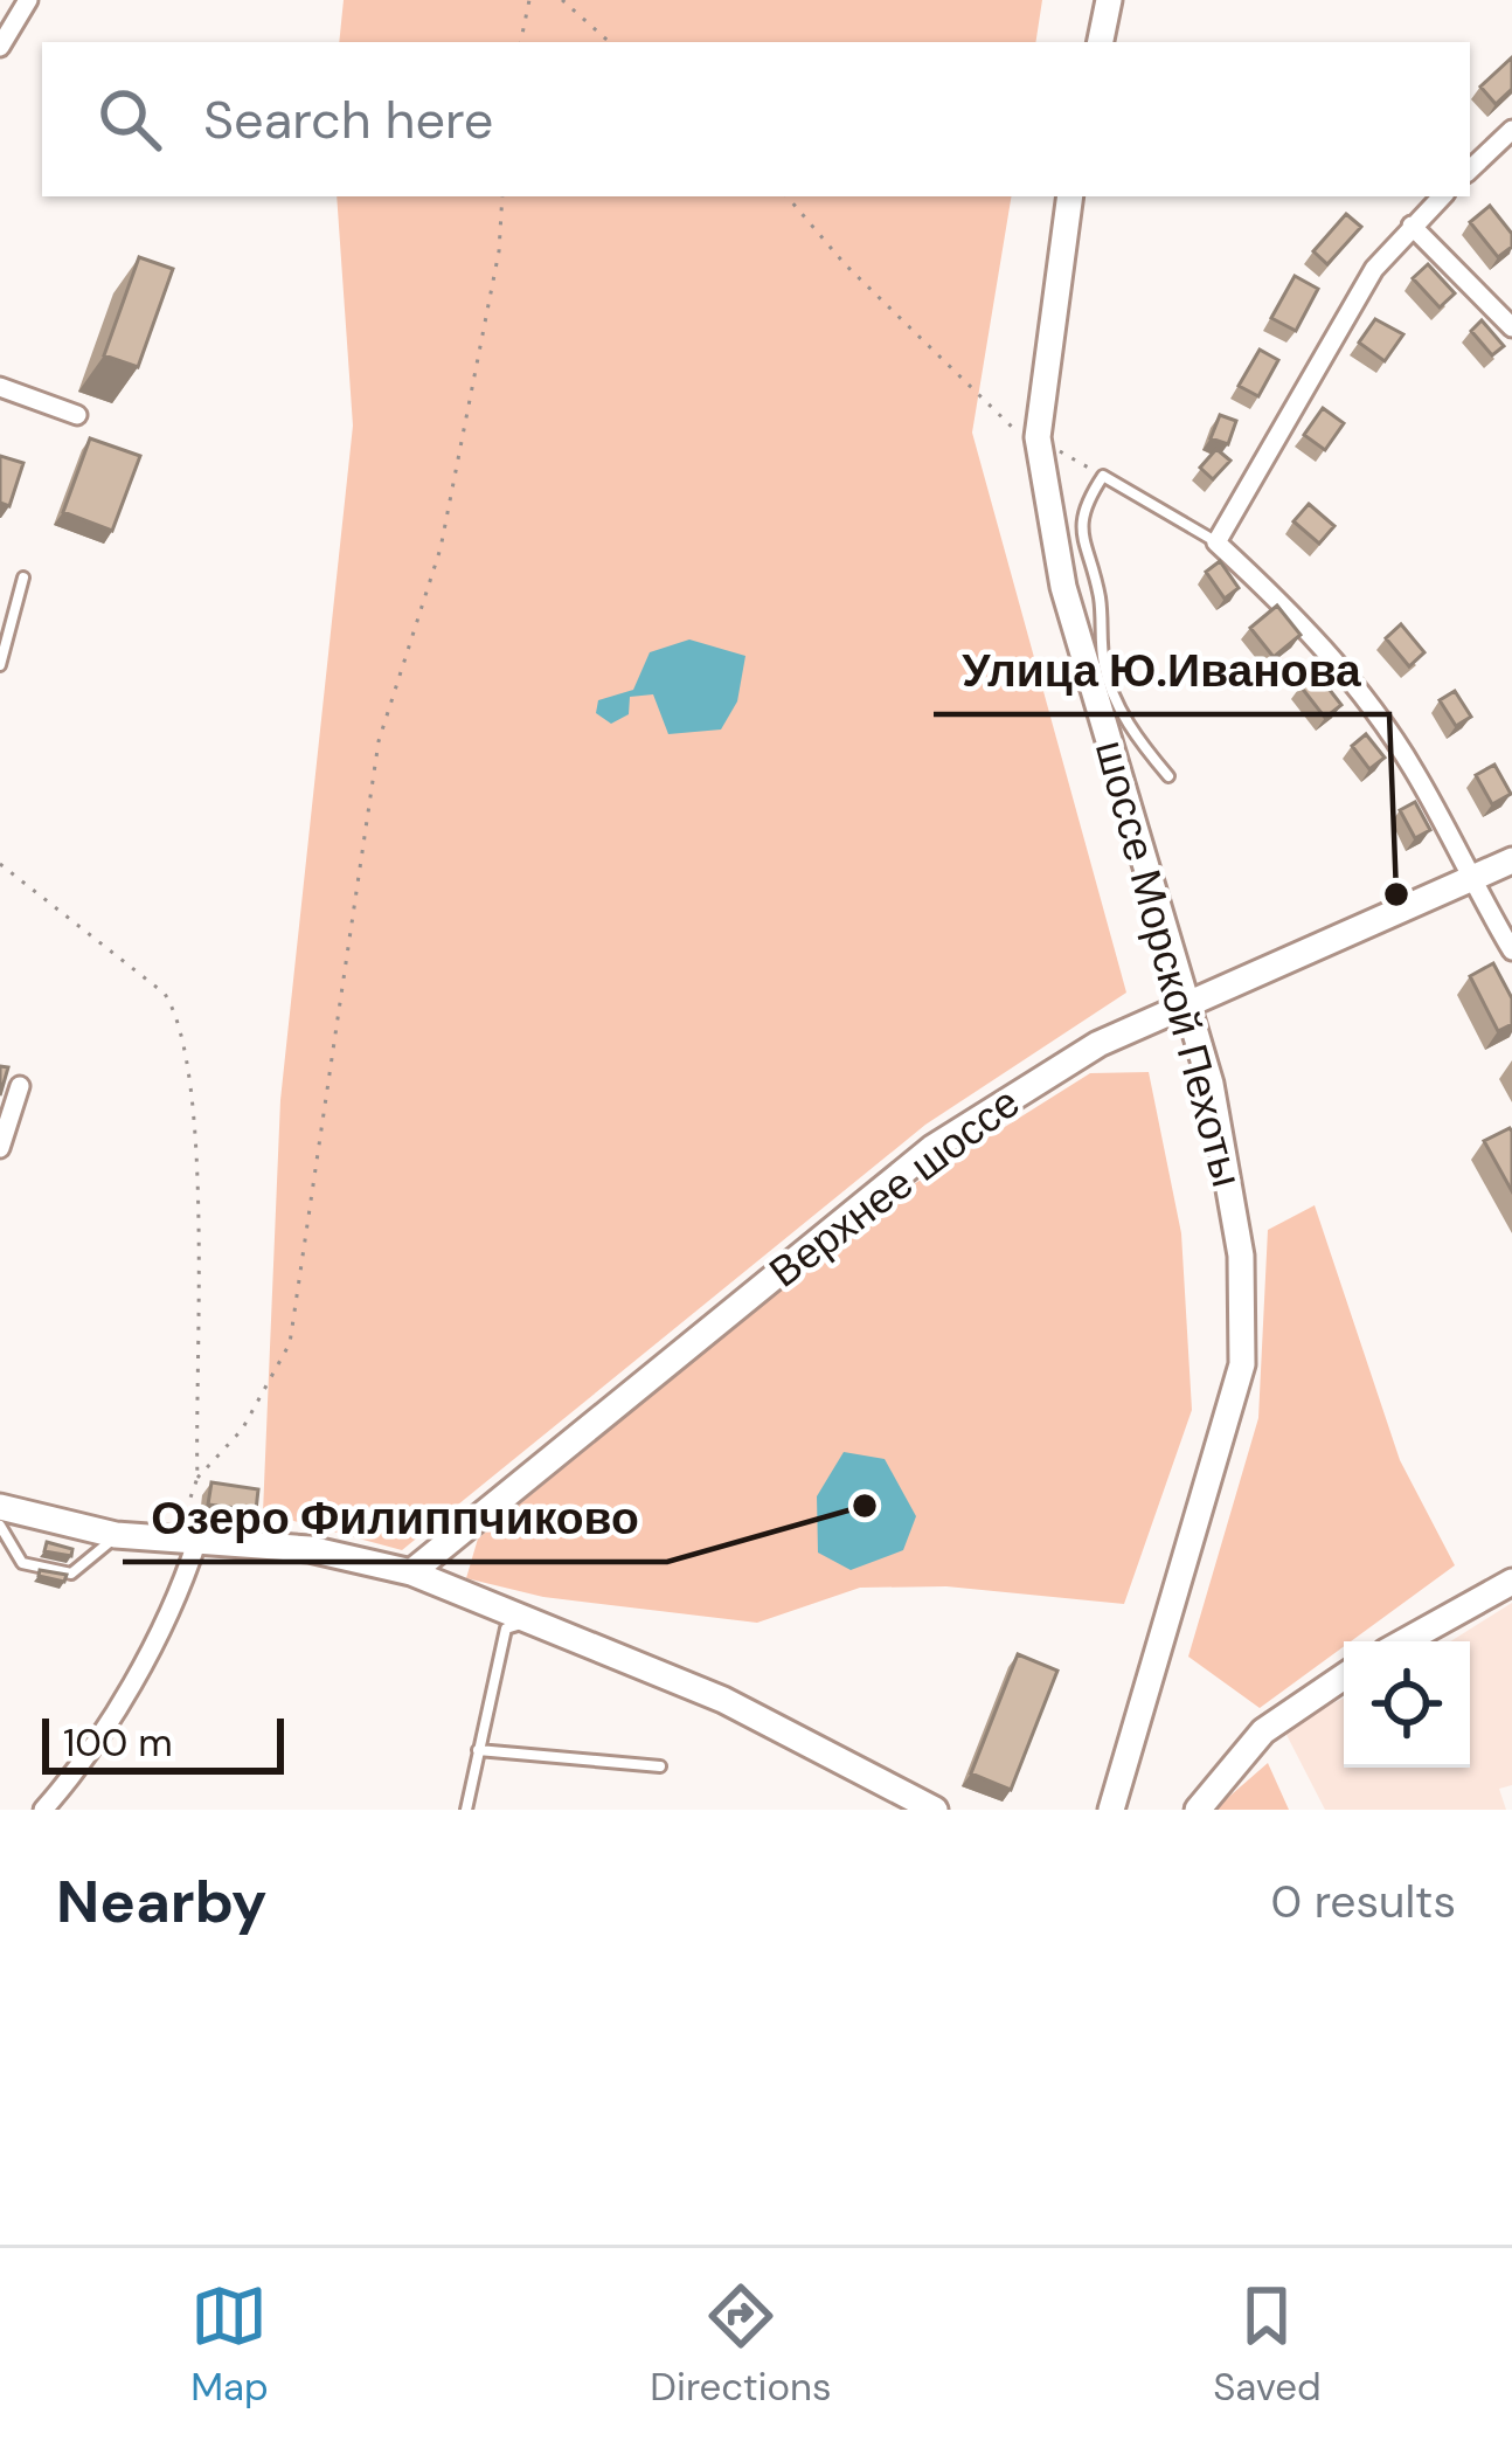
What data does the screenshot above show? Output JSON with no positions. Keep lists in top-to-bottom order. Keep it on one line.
{"streets":{"street":["шоссе Морской Пехоты","Верхнее шоссе"]},"crossings":[["шоссе Морской Пехоты","Верхнее шоссе"]],"places":["Улица Ю.Иванова","Озеро Филиппчиково"],"scale_bar":"100 m","page":{"search":"Search here","scale":"100 m","heading":["Nearby","0 results"],"nav":["Map","Directions","Saved"]}}
